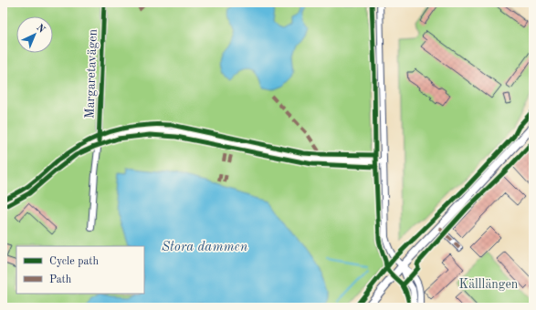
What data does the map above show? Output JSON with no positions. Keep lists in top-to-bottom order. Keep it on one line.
{"streets":{"street":["Margaretavägen"]},"water":["Stora dammen"],"parks":["Källlängen"],"legend":["Cycle path","Path"],"north":"top right"}
